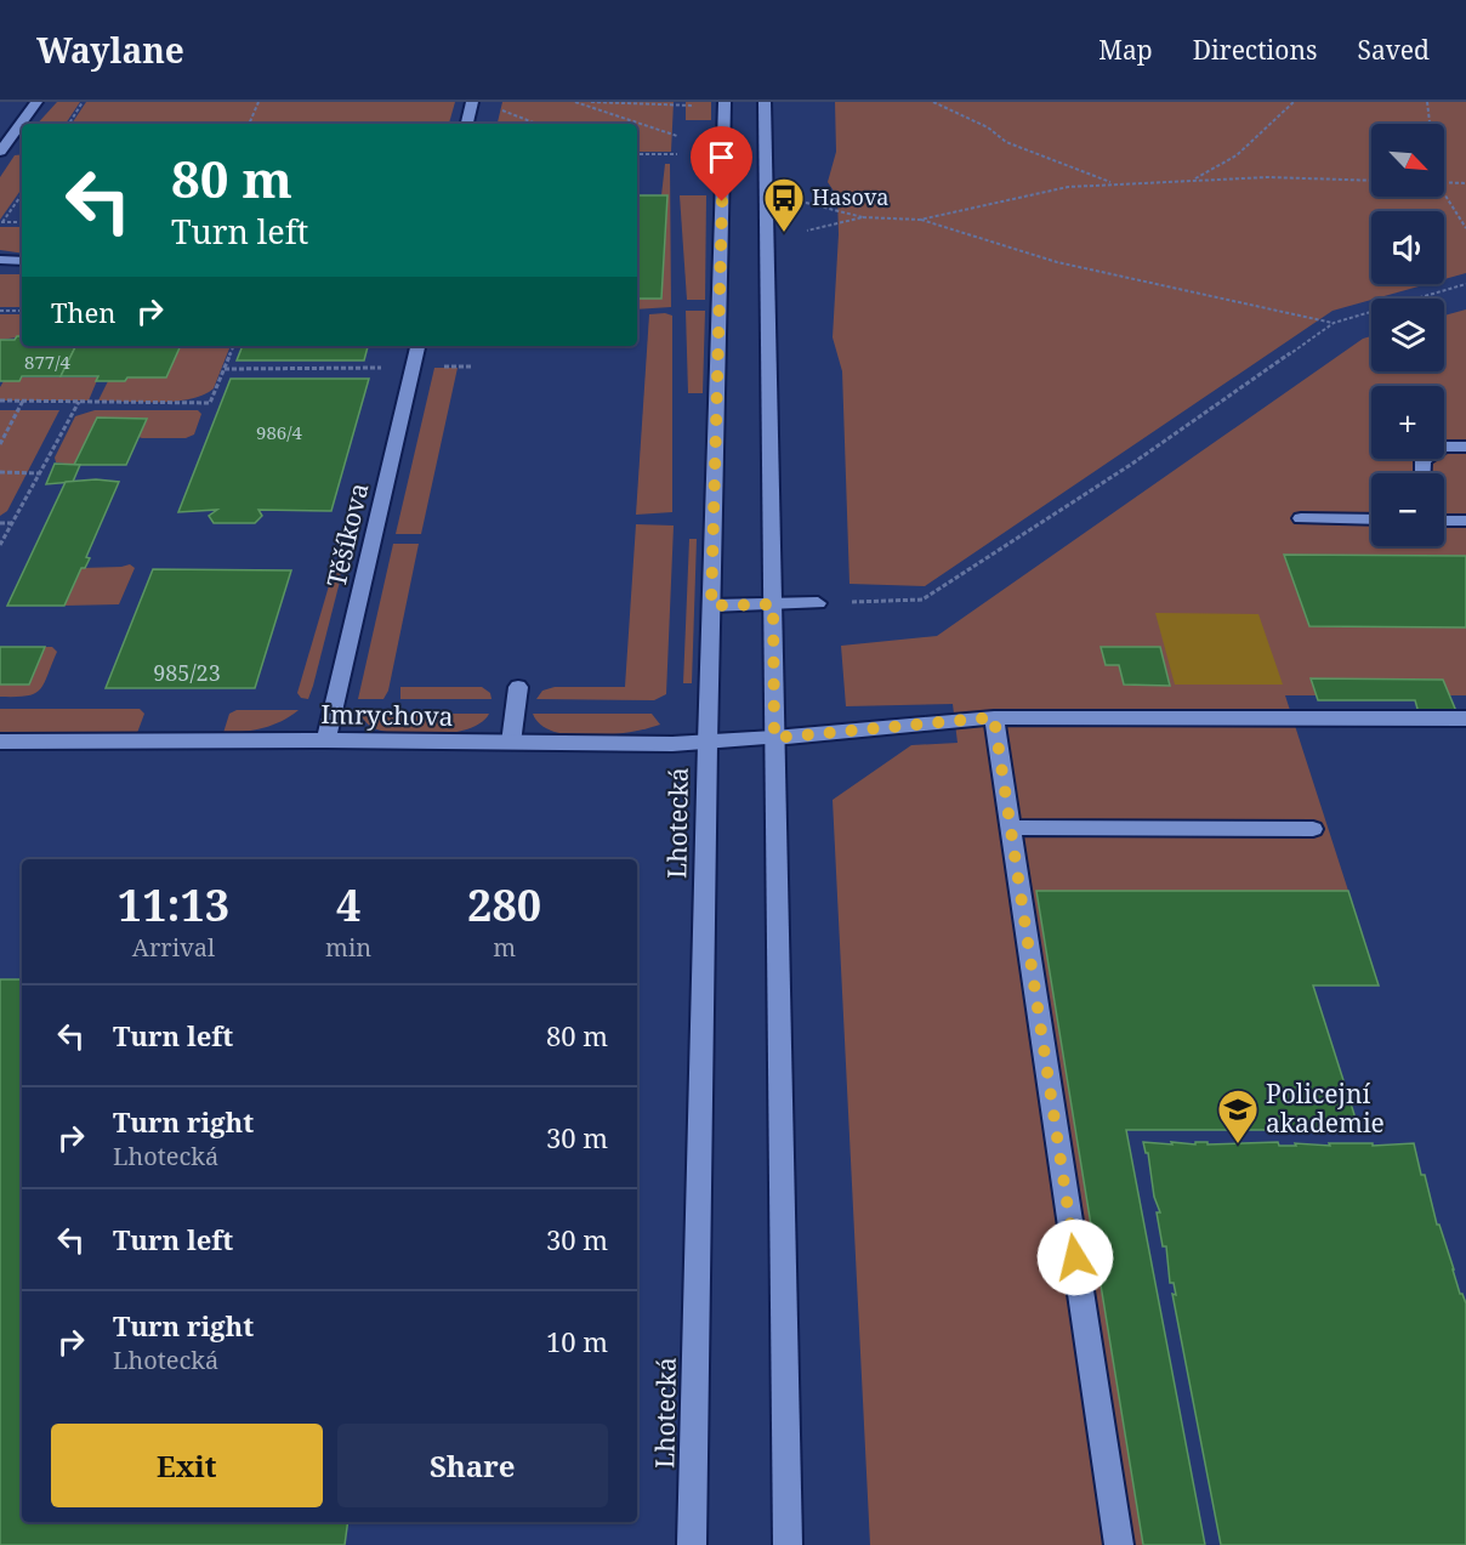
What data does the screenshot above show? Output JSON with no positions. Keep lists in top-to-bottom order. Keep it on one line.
{"streets":{"street":["Těšíkova","Imrychova","Lhotecká"]},"crossings":[["Těšíkova","Imrychova"],["Imrychova","Lhotecká"]],"places":{"bus stop":["Hasova"],"school or university":["Policejní akademie"]},"house_numbers":["877/4","986/4","985/23"],"north":"bottom right","page":{"header":"Waylane","nav":["Map","Directions","Saved"],"map_buttons":["+","−"],"turn":["80 m","Turn left"],"then":"Then","eta":["11:13","Arrival","4","min","280","m"],"list":[{"name":"Turn left","value":"80 m"},{"name":"Turn right","note":"Lhotecká","value":"30 m"},{"name":"Turn left","value":"30 m"},{"name":"Turn right","note":"Lhotecká","value":"10 m"}],"buttons":["Exit","Share"]}}
